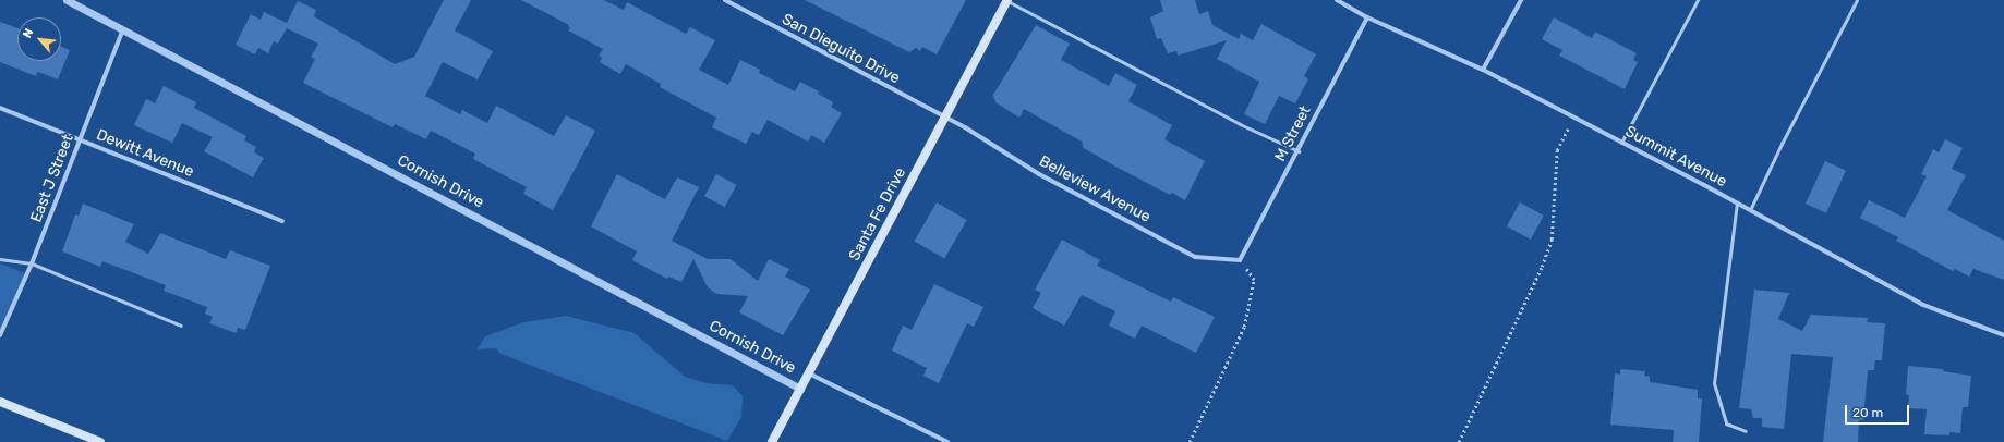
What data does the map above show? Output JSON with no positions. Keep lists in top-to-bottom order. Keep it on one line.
{"streets":{"main road":["Santa Fe Drive"],"street":["San Dieguito Drive","M Street","Dewitt Avenue","Summit Avenue","East J Street","Cornish Drive","Belleview Avenue"]},"crossings":[["San Dieguito Drive","Belleview Avenue"],["San Dieguito Drive","Santa Fe Drive"],["M Street","Summit Avenue"],["M Street","Belleview Avenue"],["Dewitt Avenue","East J Street"],["East J Street","Cornish Drive"],["Cornish Drive","Santa Fe Drive"],["Belleview Avenue","Santa Fe Drive"]],"scale_bar":"20 m","north":"top left"}
